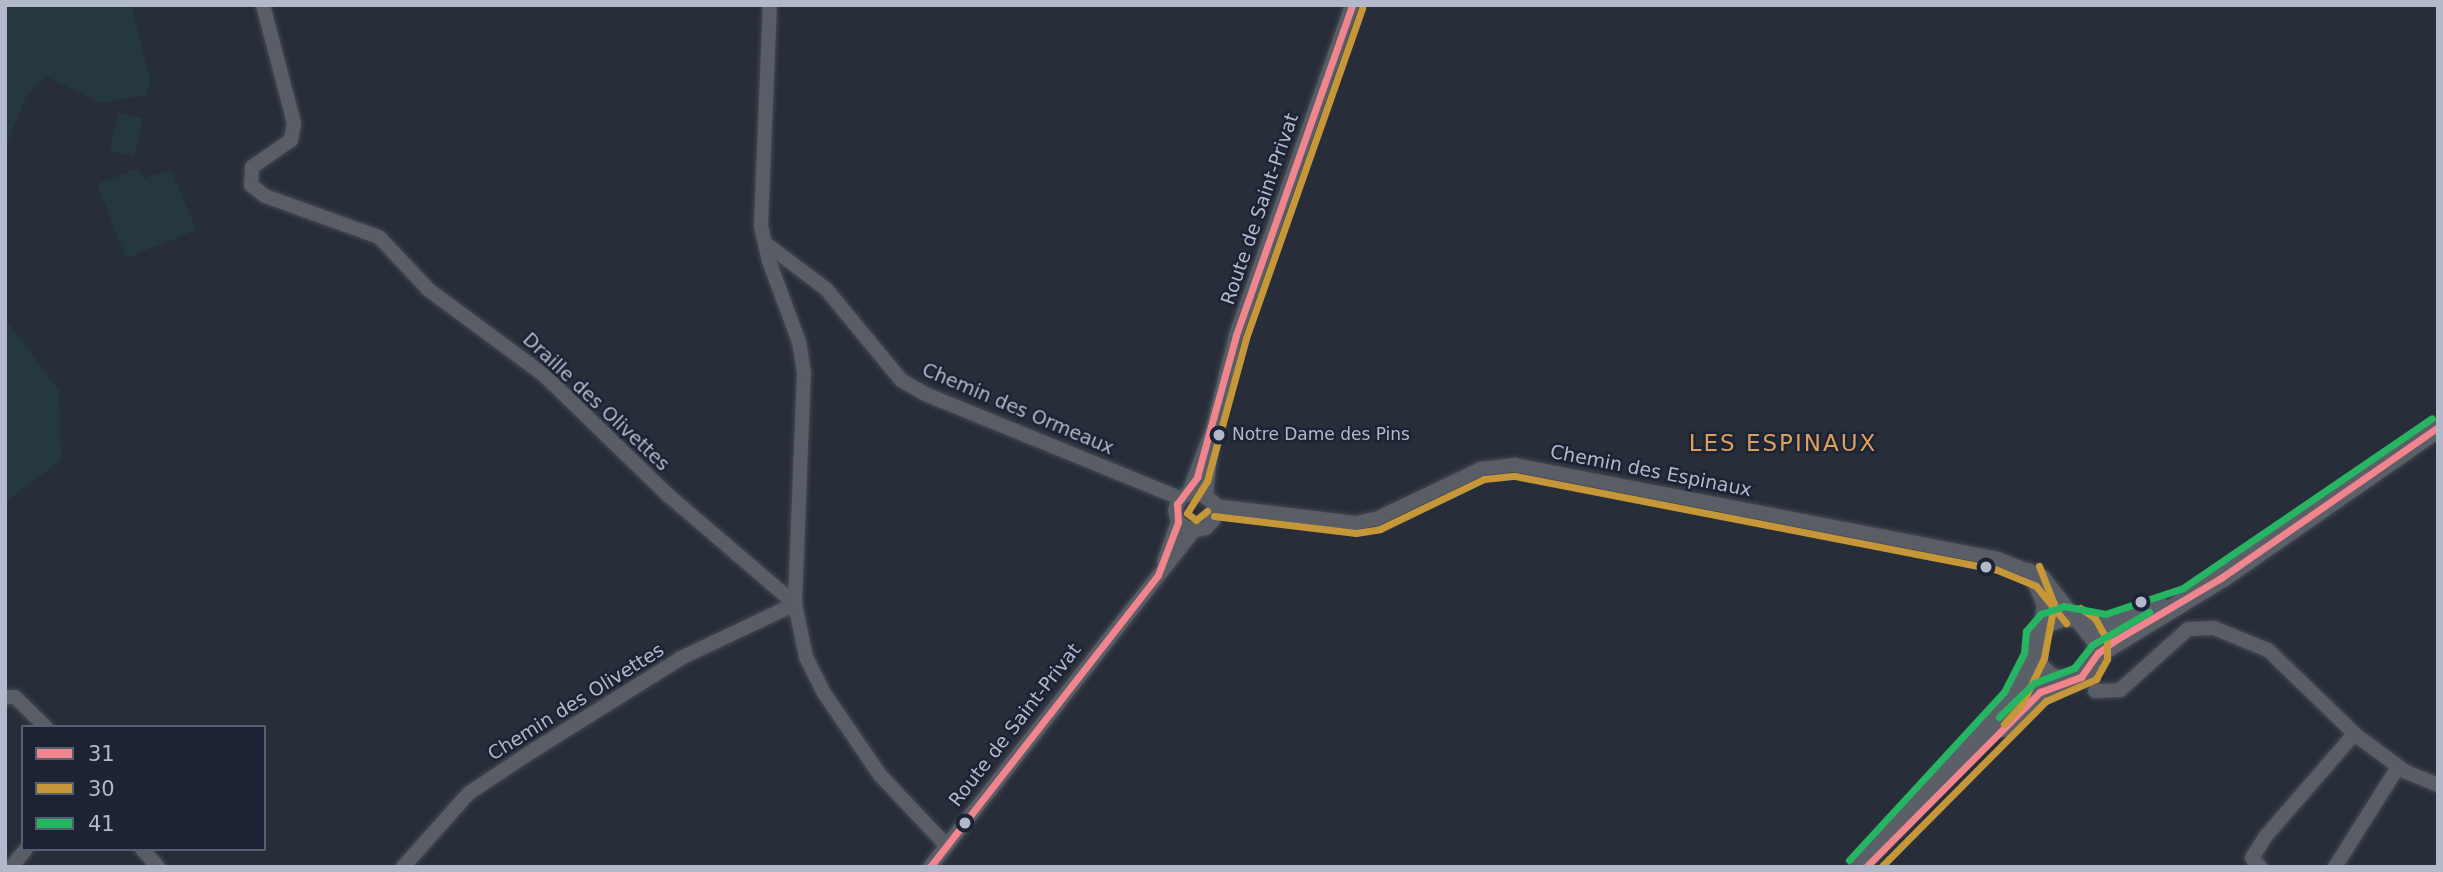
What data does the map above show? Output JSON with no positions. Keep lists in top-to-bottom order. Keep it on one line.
{"streets":{"street":["Route de Saint-Privat","Draille des Olivettes","Chemin des Ormeaux","Chemin des Espinaux","Chemin des Olivettes"]},"crossings":[["Route de Saint-Privat","Chemin des Ormeaux"],["Route de Saint-Privat","Chemin des Espinaux"],["Draille des Olivettes","Chemin des Olivettes"]],"districts":["LES ESPINAUX"],"places":["Notre Dame des Pins"],"lines":["transit line 31","transit line 30","transit line 41"],"legend":["31","30","41"]}
